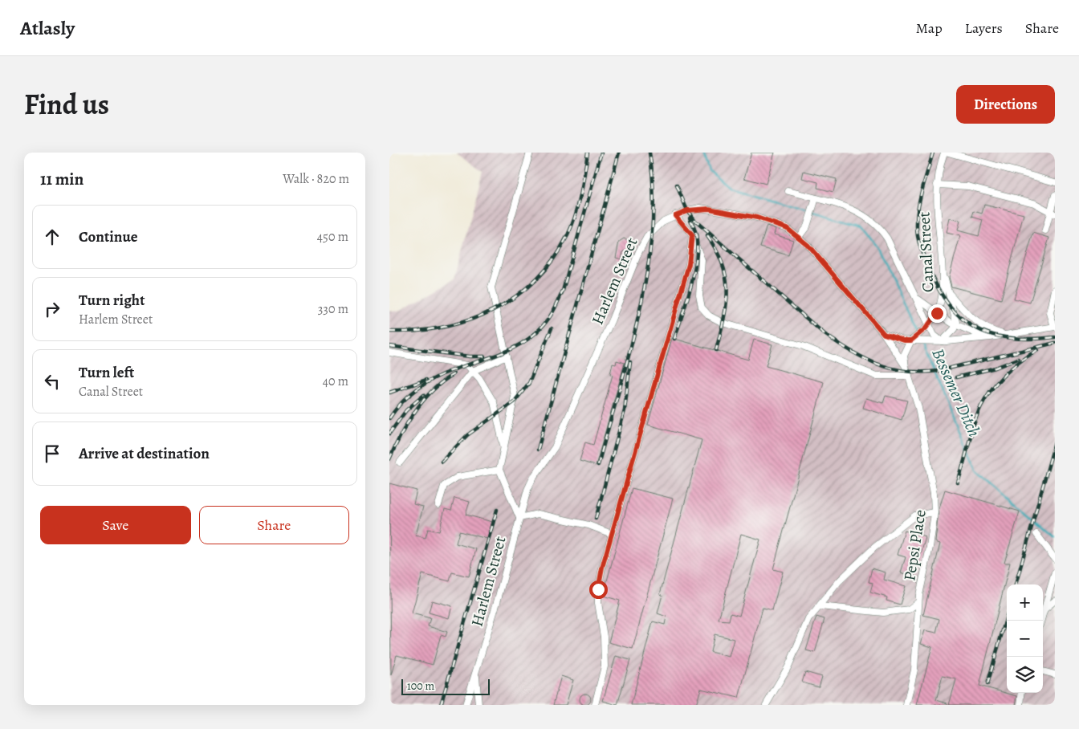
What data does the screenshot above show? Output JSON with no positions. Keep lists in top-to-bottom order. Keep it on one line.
{"streets":{"lane":["Canal Street","Harlem Street","Pepsi Place"]},"crossings":[["Harlem Street","Pepsi Place"]],"water":["Bessemer Ditch"],"scale_bar":"100 m","page":{"header":"Atlasly","nav":["Map","Layers","Share"],"title":"Find us","buttons":["Directions",["Save","Share"]],"heading":["11 min","Walk · 820 m"],"list":[["Continue","450 m"],["Turn right","Harlem Street","330 m"],["Turn left","Canal Street","40 m"],"Arrive at destination"],"map_buttons":["+","−"],"scale":"100 m"}}
